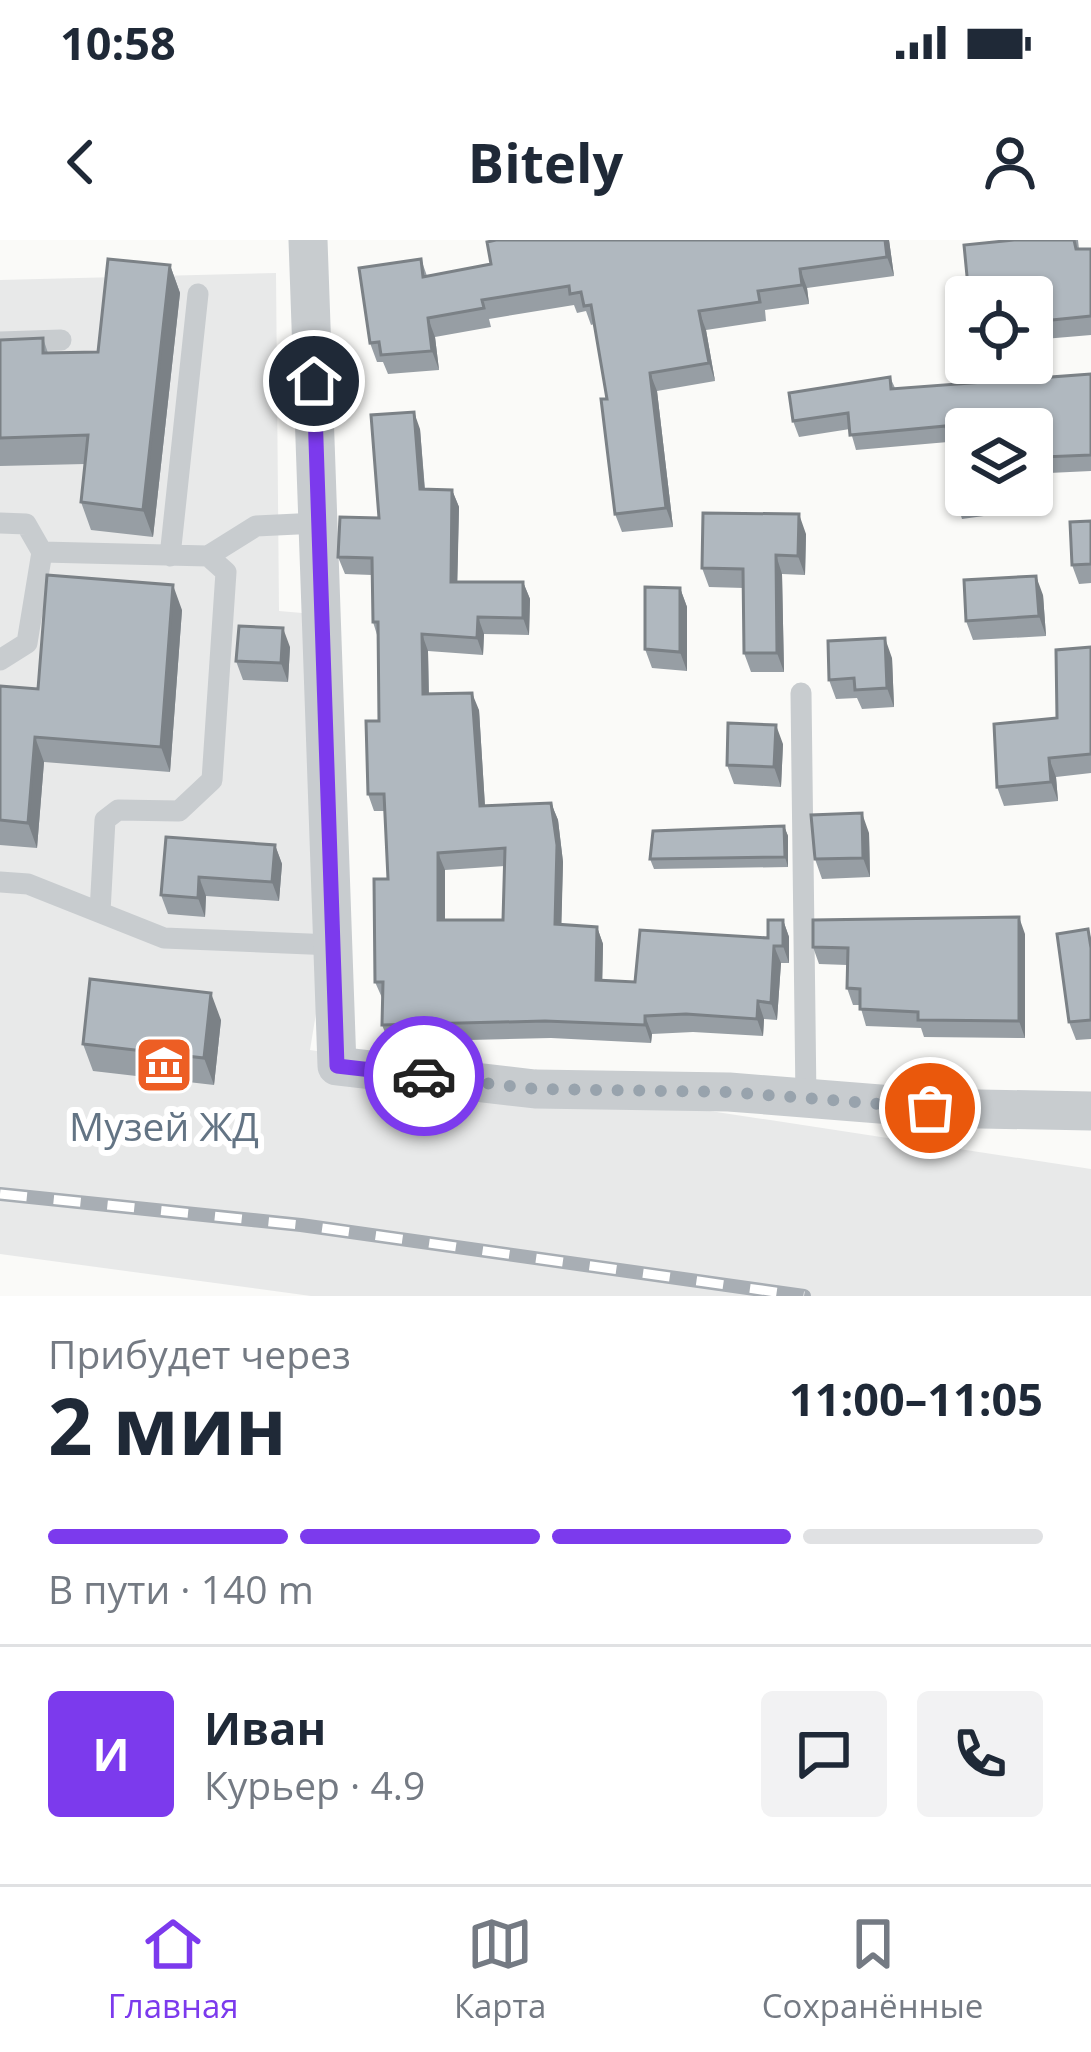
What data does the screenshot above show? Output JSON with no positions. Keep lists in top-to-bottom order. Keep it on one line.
{"places":{"museum":["Музей ЖД"]},"page":{"status":"10:58","header":"Bitely","heading":["2 мин","Прибудет через","11:00–11:05"],"panel":["Иван","Курьер · 4.9"],"bar":"В пути · 140 m","round":"И","tabs":["Главная","Карта","Сохранённые"]}}
